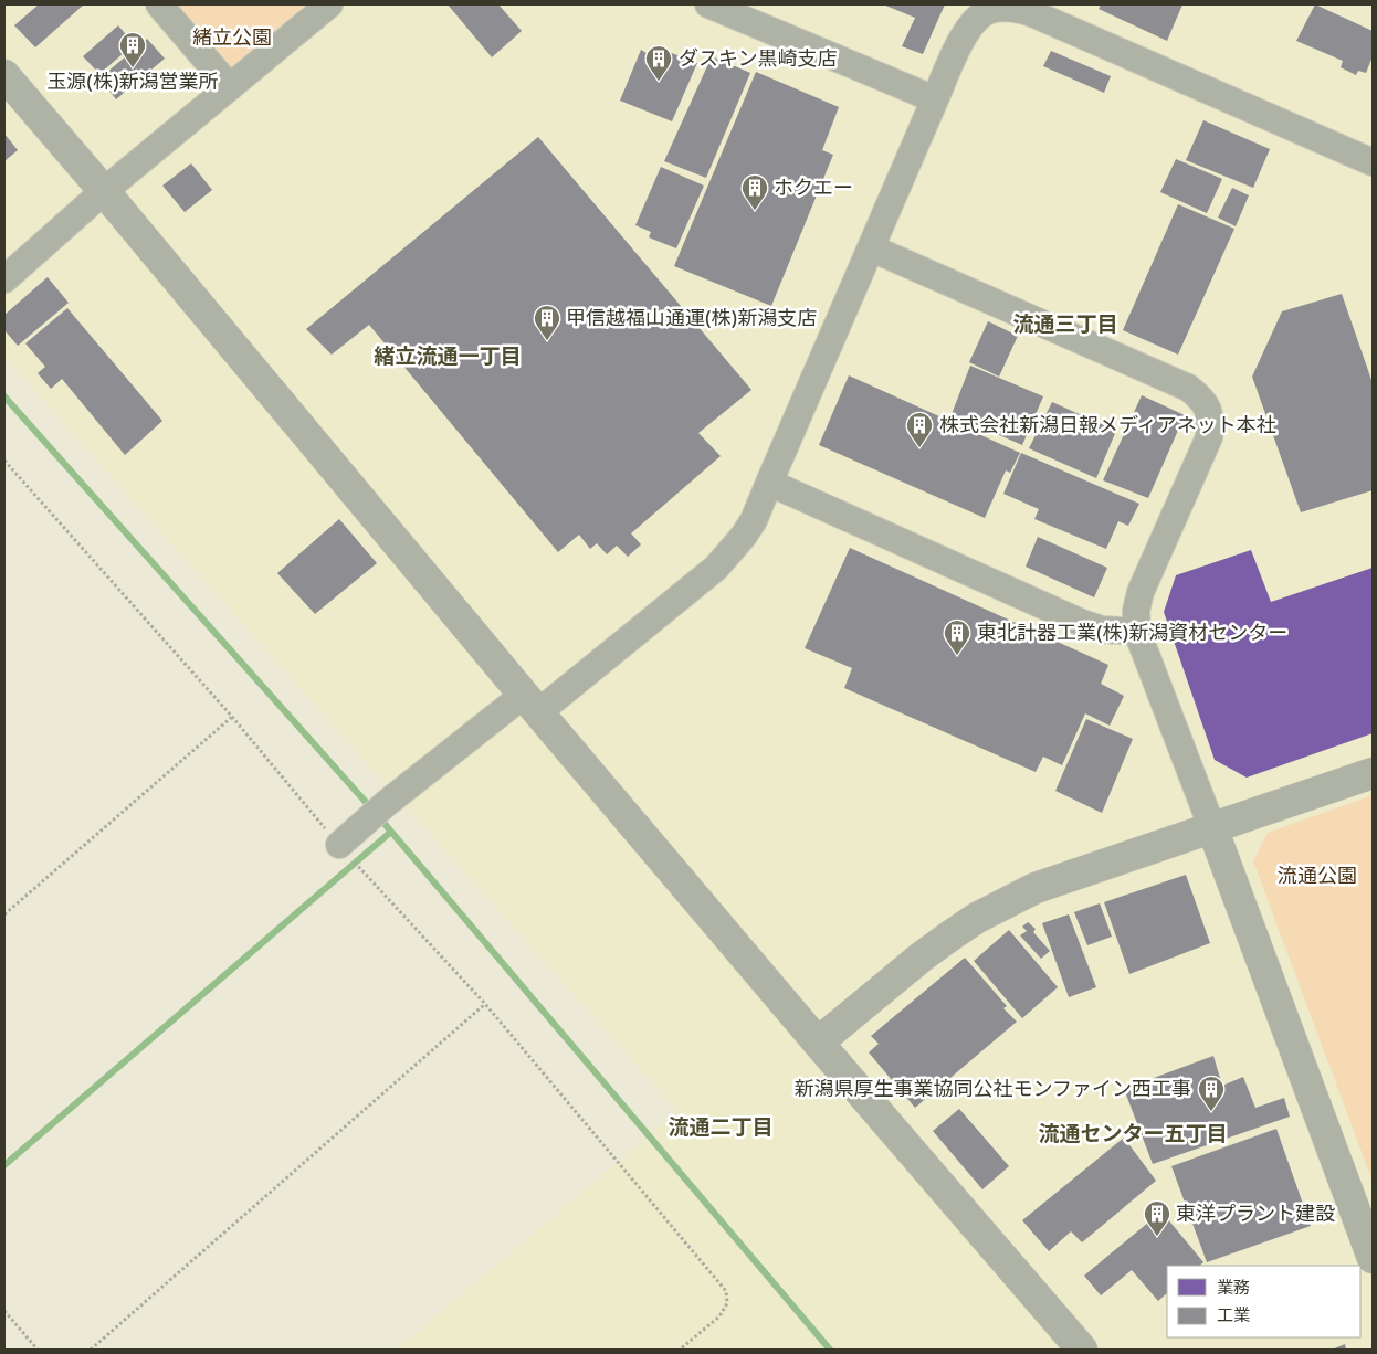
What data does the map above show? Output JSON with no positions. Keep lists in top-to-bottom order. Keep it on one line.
{"districts":["流通三丁目","緒立流通一丁目","流通二丁目","流通センター五丁目"],"parks":["緒立公園","流通公園"],"places":{"building":["玉源(株)新潟営業所","ダスキン黒崎支店","ホクエー","甲信越福山通運(株)新潟支店","株式会社新潟日報メディアネット本社","東北計器工業(株)新潟資材センター","新潟県厚生事業協同公社モンファイン西工事","東洋プラント建設"]},"legend":["業務","工業"]}
